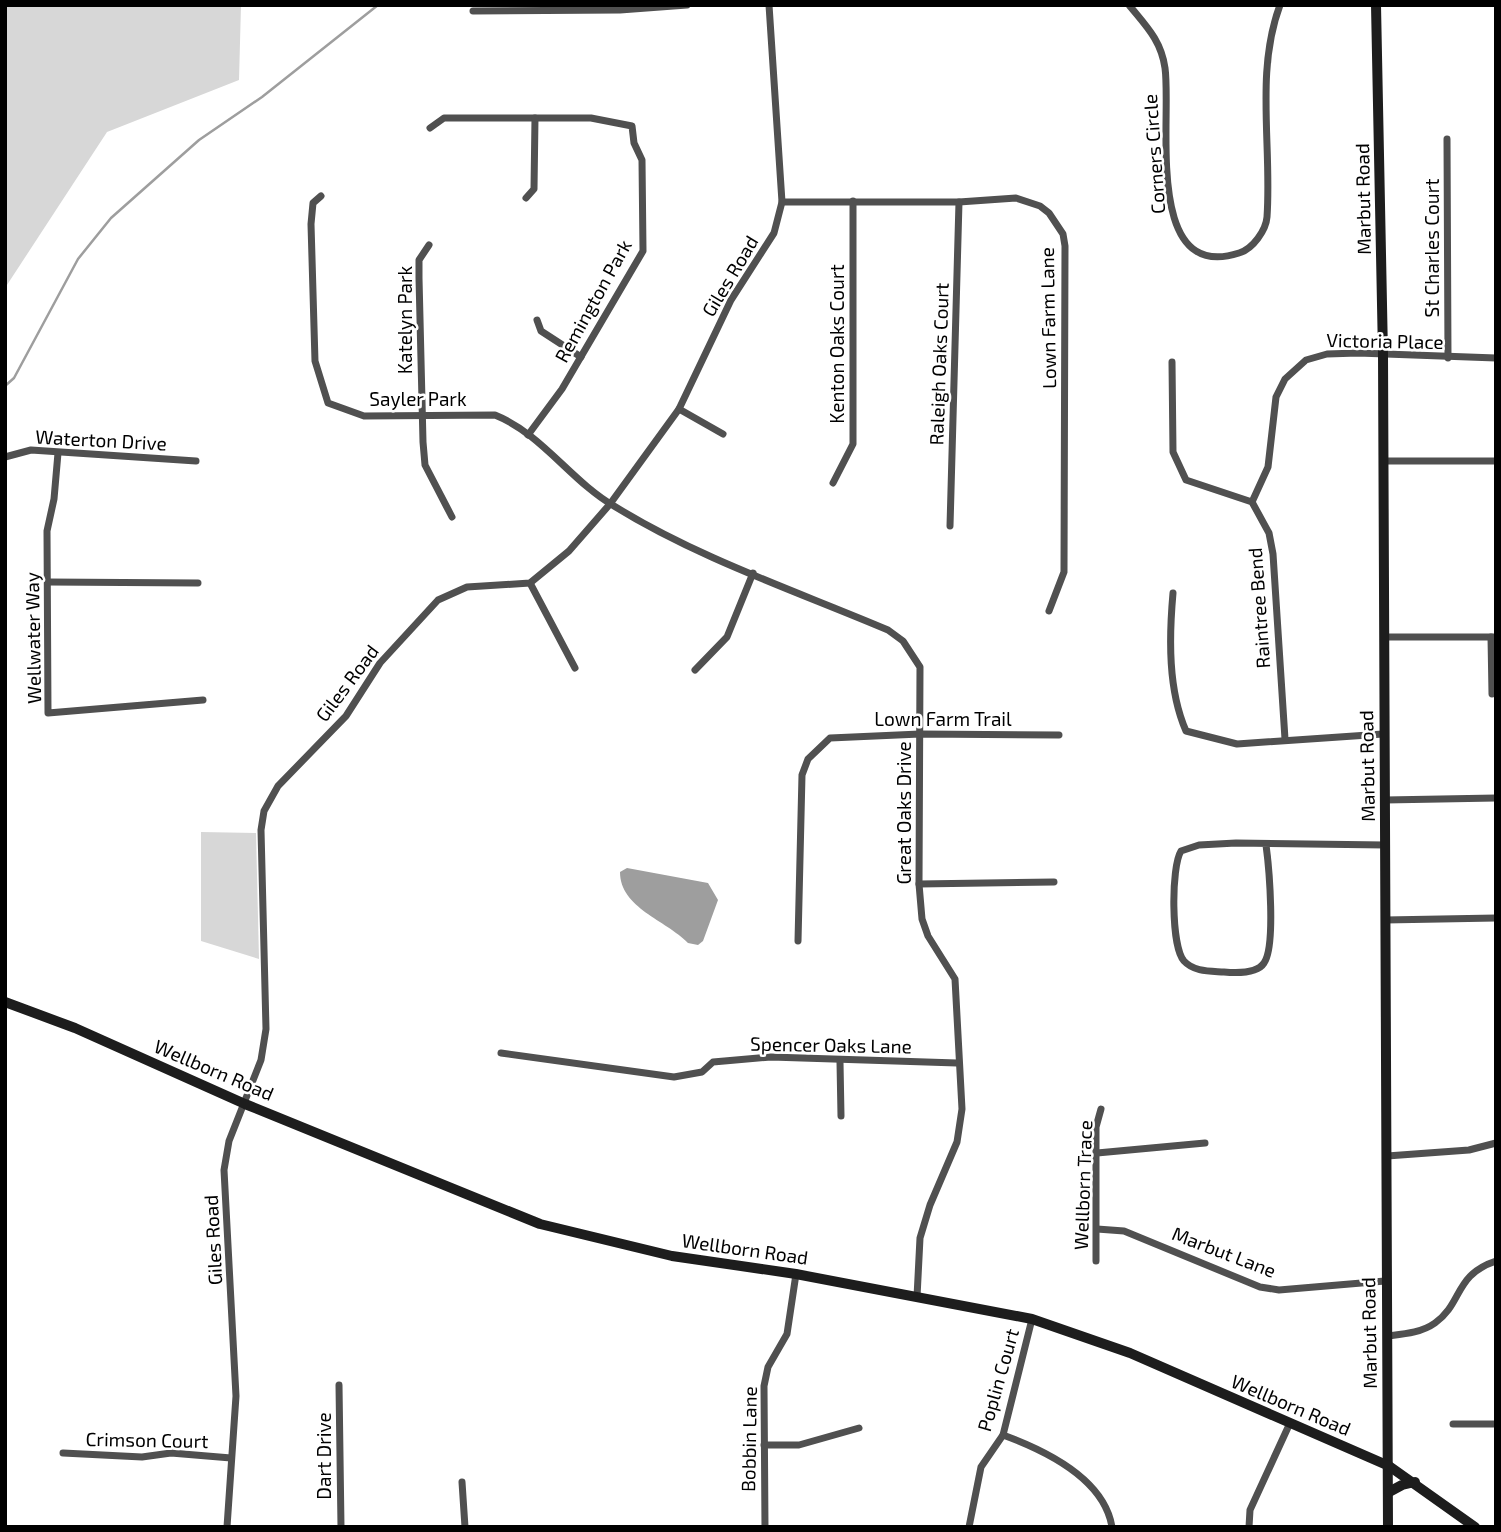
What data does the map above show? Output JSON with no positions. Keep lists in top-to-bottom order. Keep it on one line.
{"streets":{"street":["Corners Circle","Marbut Road","St Charles Court","Giles Road","Remington Park","Lown Farm Lane","Katelyn Park","Victoria Place","Kenton Oaks Court","Raleigh Oaks Court","Sayler Park","Waterton Drive","Raintree Bend","Wellwater Way","Lown Farm Trail","Great Oaks Drive","Spencer Oaks Lane","Wellborn Road","Wellborn Trace","Marbut Lane","Poplin Court","Bobbin Lane","Crimson Court","Dart Drive"]},"crossings":[["Marbut Road","Victoria Place"],["Marbut Road","Wellborn Road"],["Marbut Road","Marbut Lane"],["St Charles Court","Victoria Place"],["Giles Road","Lown Farm Lane"],["Giles Road","Sayler Park"],["Giles Road","Great Oaks Drive"],["Giles Road","Wellborn Road"],["Giles Road","Crimson Court"],["Remington Park","Sayler Park"],["Lown Farm Lane","Kenton Oaks Court"],["Lown Farm Lane","Raleigh Oaks Court"],["Katelyn Park","Sayler Park"],["Victoria Place","Raintree Bend"],["Sayler Park","Great Oaks Drive"],["Waterton Drive","Wellwater Way"],["Lown Farm Trail","Great Oaks Drive"],["Great Oaks Drive","Spencer Oaks Lane"],["Great Oaks Drive","Wellborn Road"],["Wellborn Road","Poplin Court"],["Wellborn Road","Bobbin Lane"],["Wellborn Trace","Marbut Lane"]]}
